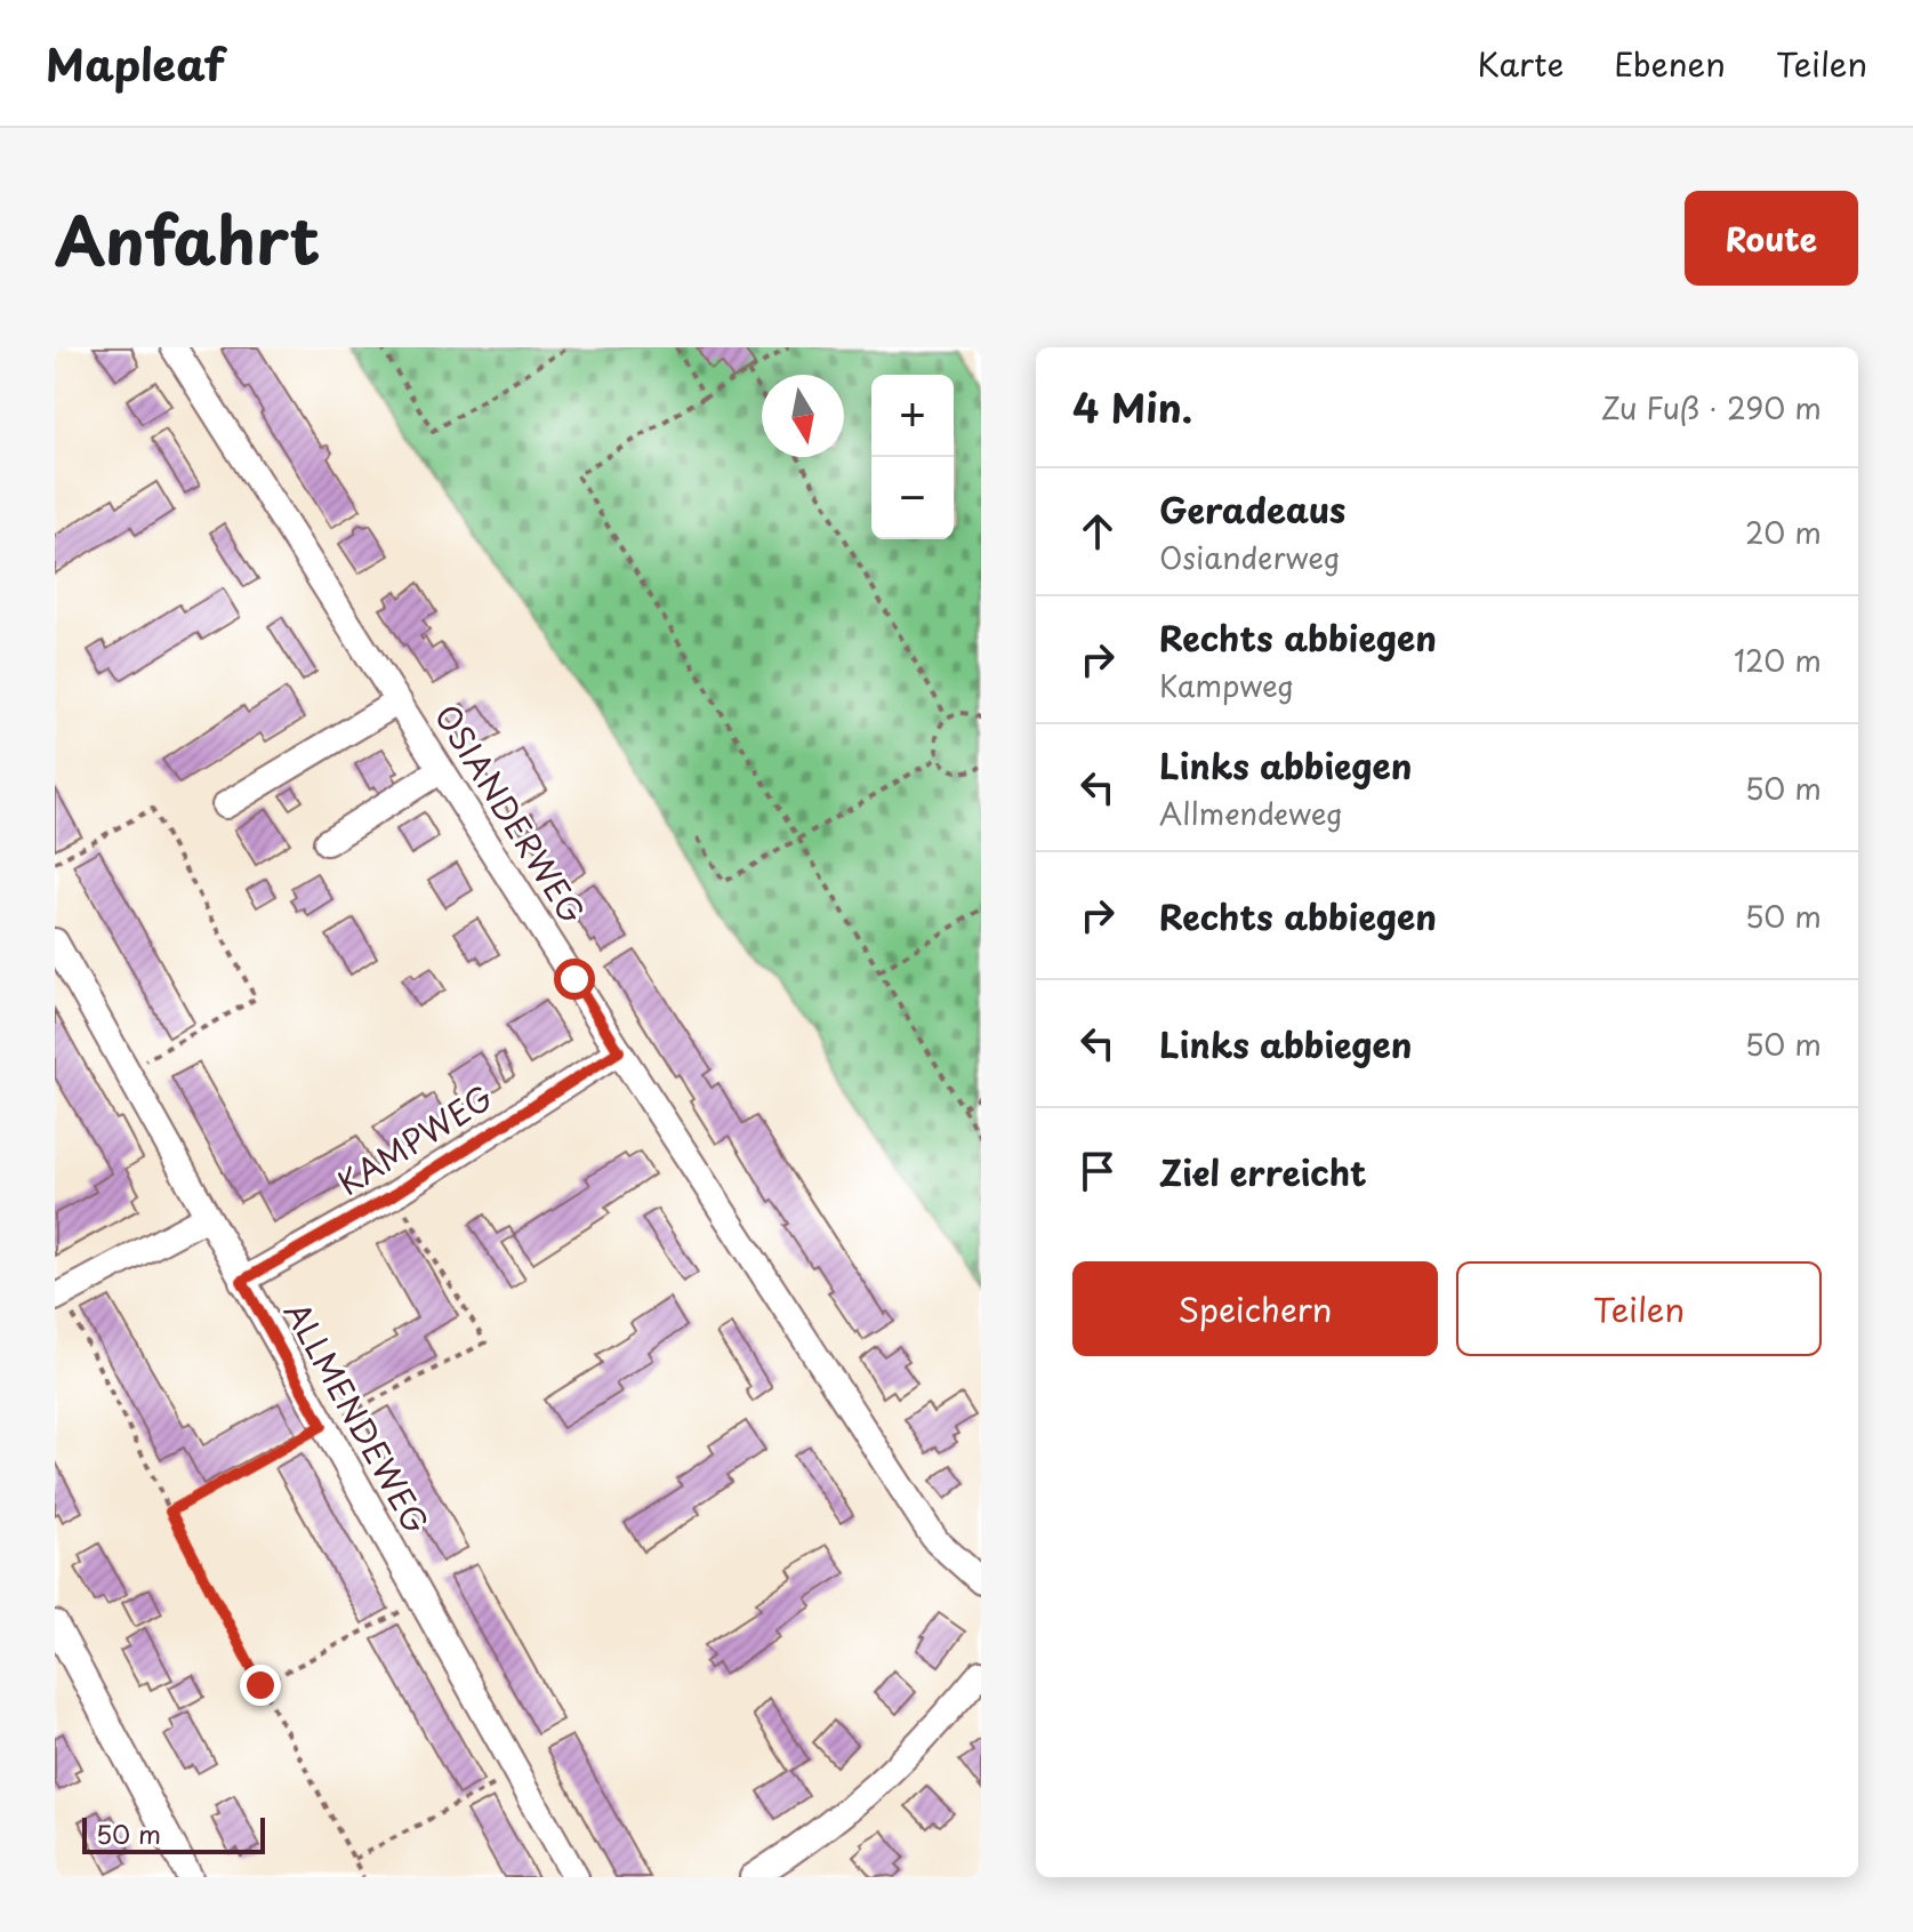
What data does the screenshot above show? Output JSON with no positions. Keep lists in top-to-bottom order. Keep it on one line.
{"streets":{"street":["OSIANDERWEG","KAMPWEG","ALLMENDEWEG"]},"crossings":[["OSIANDERWEG","KAMPWEG"],["KAMPWEG","ALLMENDEWEG"]],"scale_bar":"50 m","north":"bottom","page":{"header":"Mapleaf","nav":["Karte","Ebenen","Teilen"],"title":"Anfahrt","buttons":["Route",["Speichern","Teilen"]],"heading":["4 Min.","Zu Fuß · 290 m"],"map_buttons":["+","−"],"list":[["Geradeaus","Osianderweg","20 m"],["Rechts abbiegen","Kampweg","120 m"],["Links abbiegen","Allmendeweg","50 m"],["Rechts abbiegen","50 m"],["Links abbiegen","50 m"],"Ziel erreicht"],"scale":"50 m"}}
